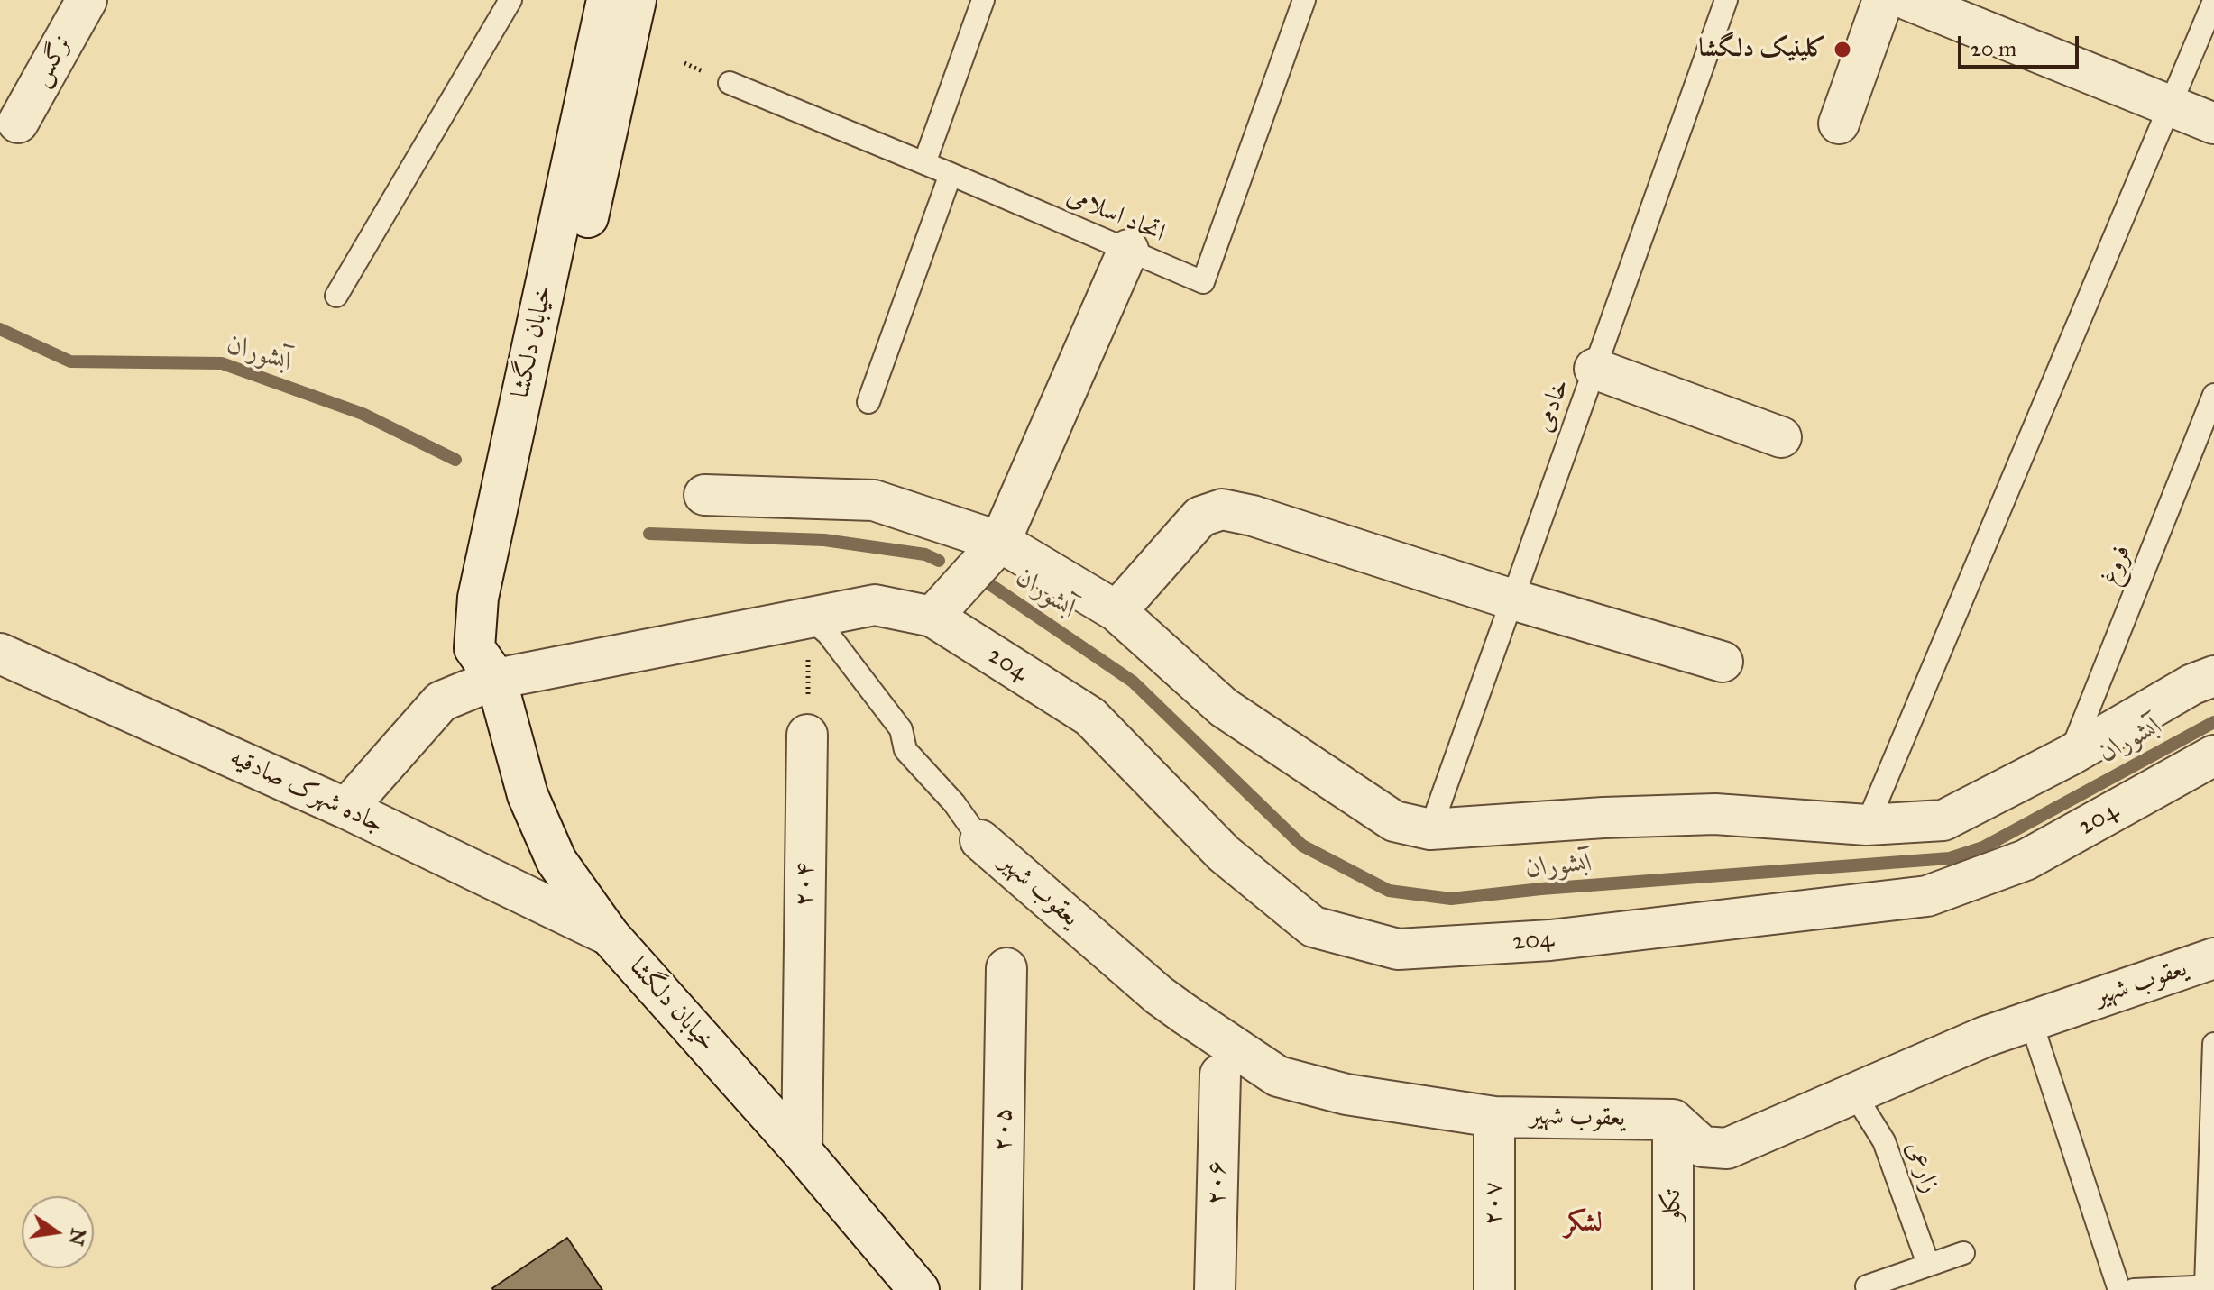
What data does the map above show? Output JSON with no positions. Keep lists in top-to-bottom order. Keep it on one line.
{"streets":{"street":["نرگس","خیابان دلگشا","204","جاده شهرک صادقیه","۲۰۴","یعقوب شهیر","۲۰۵","۲۰۶","۲۰۷","تکلو"],"lane":["اتحاد اسلامی","خادمی","فروغ","زارعی"]},"crossings":[["خیابان دلگشا","204"],["خیابان دلگشا","جاده شهرک صادقیه"],["خیابان دلگشا","۲۰۴"],["204","جاده شهرک صادقیه"],["یعقوب شهیر","زارعی"],["یعقوب شهیر","۲۰۷"],["یعقوب شهیر","تکلو"]],"districts":["لشکر"],"water":["آبشوران"],"places":["کلینیک دلگشا"],"scale_bar":"20 m","north":"right"}
